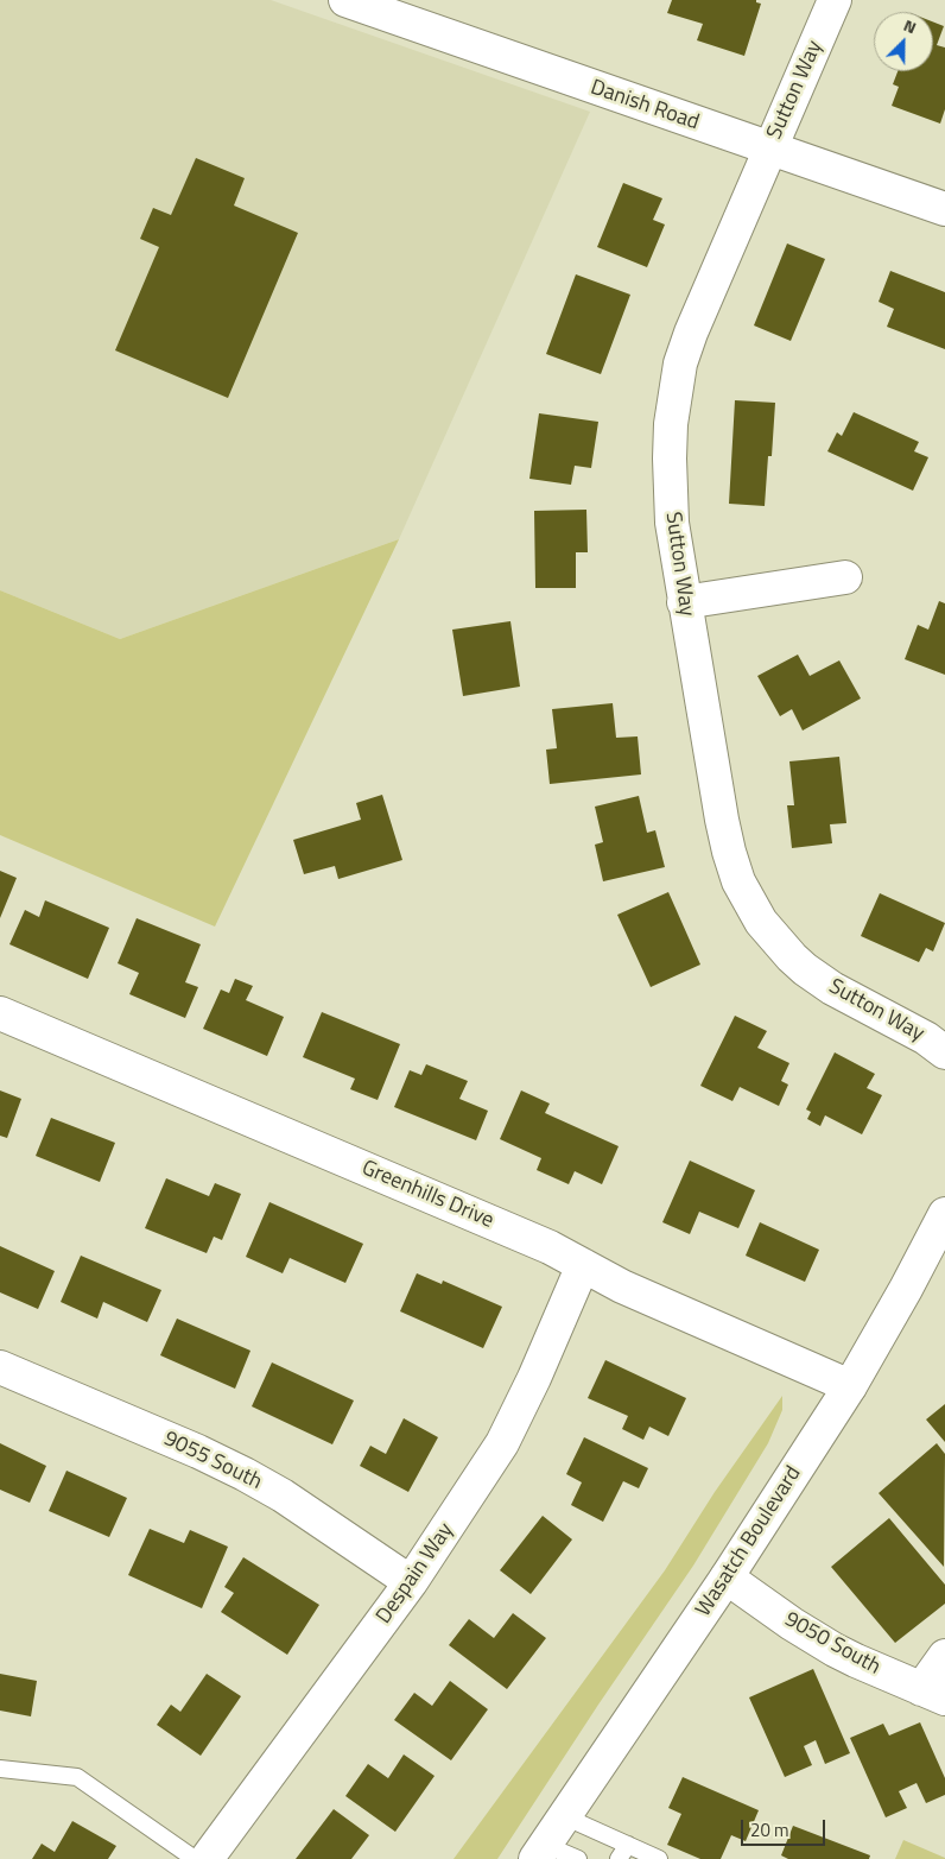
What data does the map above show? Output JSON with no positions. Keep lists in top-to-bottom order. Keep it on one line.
{"streets":{"street":["Sutton Way","Danish Road","Greenhills Drive","9055 South","Wasatch Boulevard","Despain Way","9050 South"]},"crossings":[["Sutton Way","Danish Road"],["Greenhills Drive","Wasatch Boulevard"],["Greenhills Drive","Despain Way"],["9055 South","Despain Way"],["Wasatch Boulevard","9050 South"]],"scale_bar":"20 m","north":"top right"}
